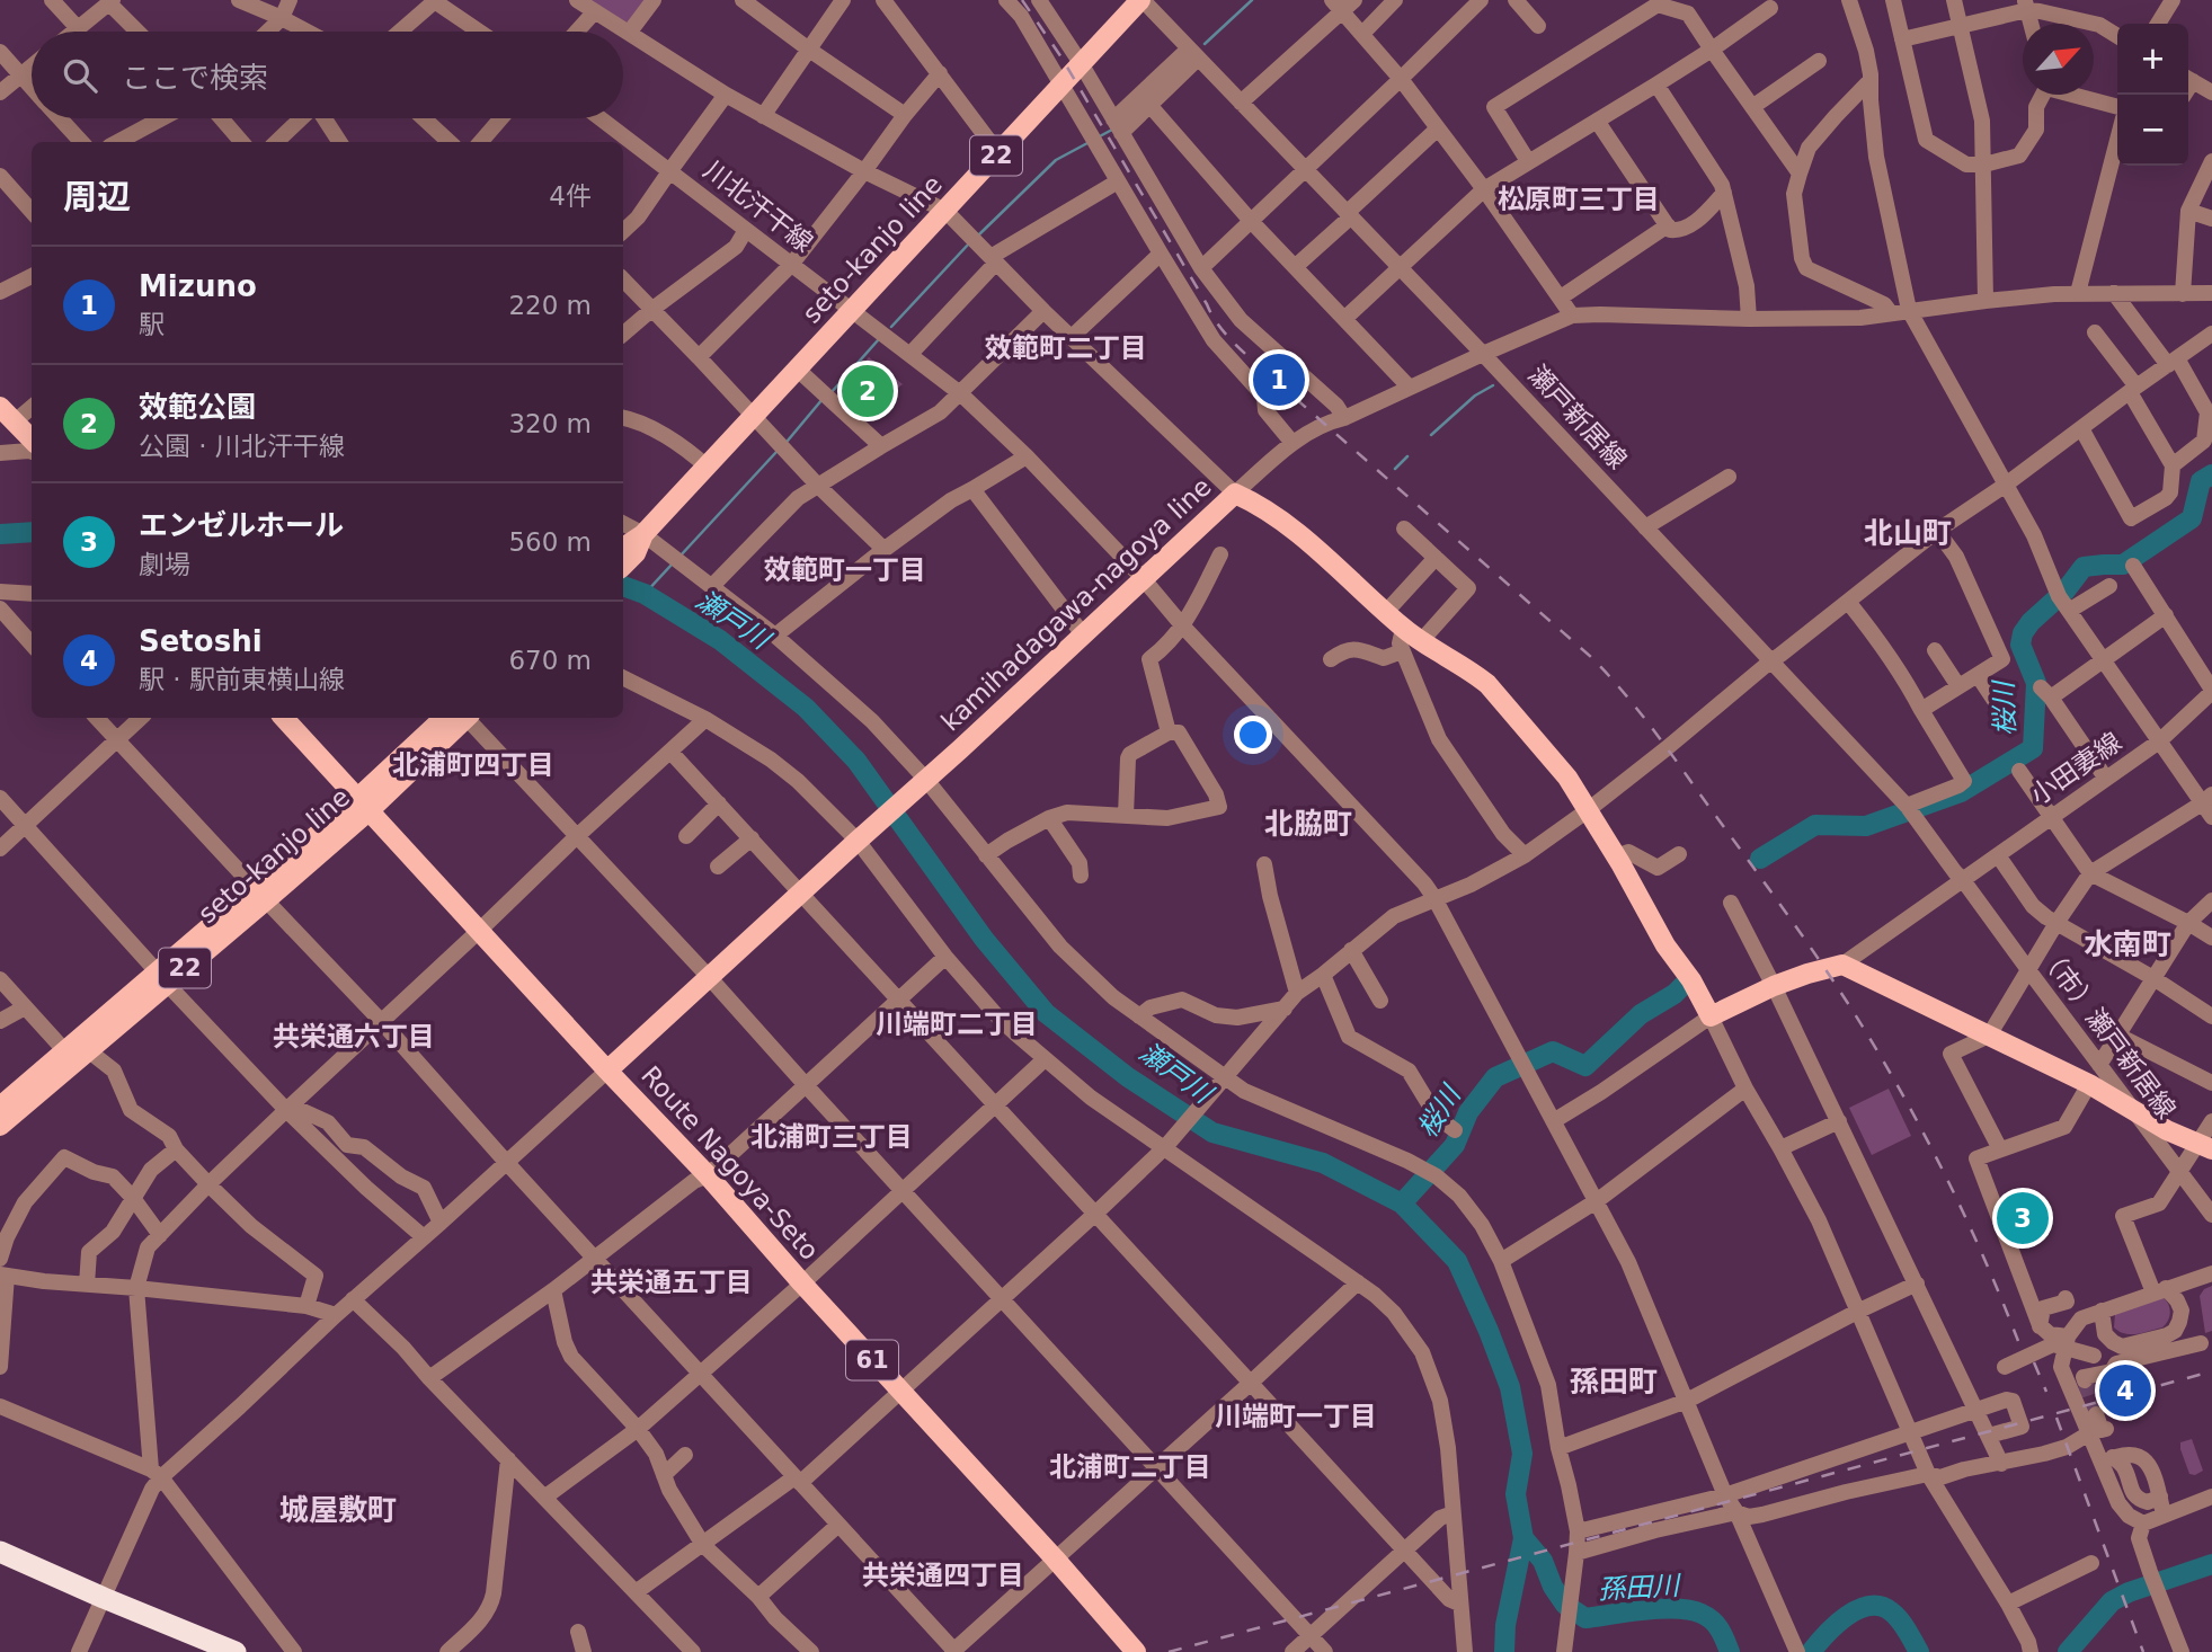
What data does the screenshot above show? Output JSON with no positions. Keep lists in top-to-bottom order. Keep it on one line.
{"streets":{"main road":["22","seto-kanjo line","kamihadagawa-nagoya line","Route Nagoya-Seto","61"],"street":["川北汗干線","瀬戸新居線","小田妻線","（市）瀬戸新居線"]},"crossings":[["川北汗干線","seto-kanjo line"],["川北汗干線","kamihadagawa-nagoya line"],["seto-kanjo line","瀬戸新居線"],["seto-kanjo line","Route Nagoya-Seto"],["瀬戸新居線","小田妻線"],["瀬戸新居線","（市）瀬戸新居線"],["kamihadagawa-nagoya line","Route Nagoya-Seto"],["小田妻線","（市）瀬戸新居線"]],"districts":["松原町三丁目","效範町二丁目","北山町","效範町一丁目","北浦町四丁目","北脇町","水南町","川端町二丁目","共栄通六丁目","北浦町三丁目","共栄通五丁目","孫田町","川端町一丁目","北浦町二丁目","城屋敷町","共栄通四丁目"],"water":["瀬戸川","桜川","孫田川"],"north":"top right","page":{"map_buttons":["+","−"],"search":"ここで検索","heading":["周辺","4件"],"list":[{"mark":"1","name":"Mizuno","note":"駅","value":"220 m"},{"mark":"2","name":"效範公園","note":"公園 · 川北汗干線","value":"320 m"},{"mark":"3","name":"エンゼルホール","note":"劇場","value":"560 m"},{"mark":"4","name":"Setoshi","note":"駅 · 駅前東横山線","value":"670 m"}],"pins":["1","2","3","4"]}}
